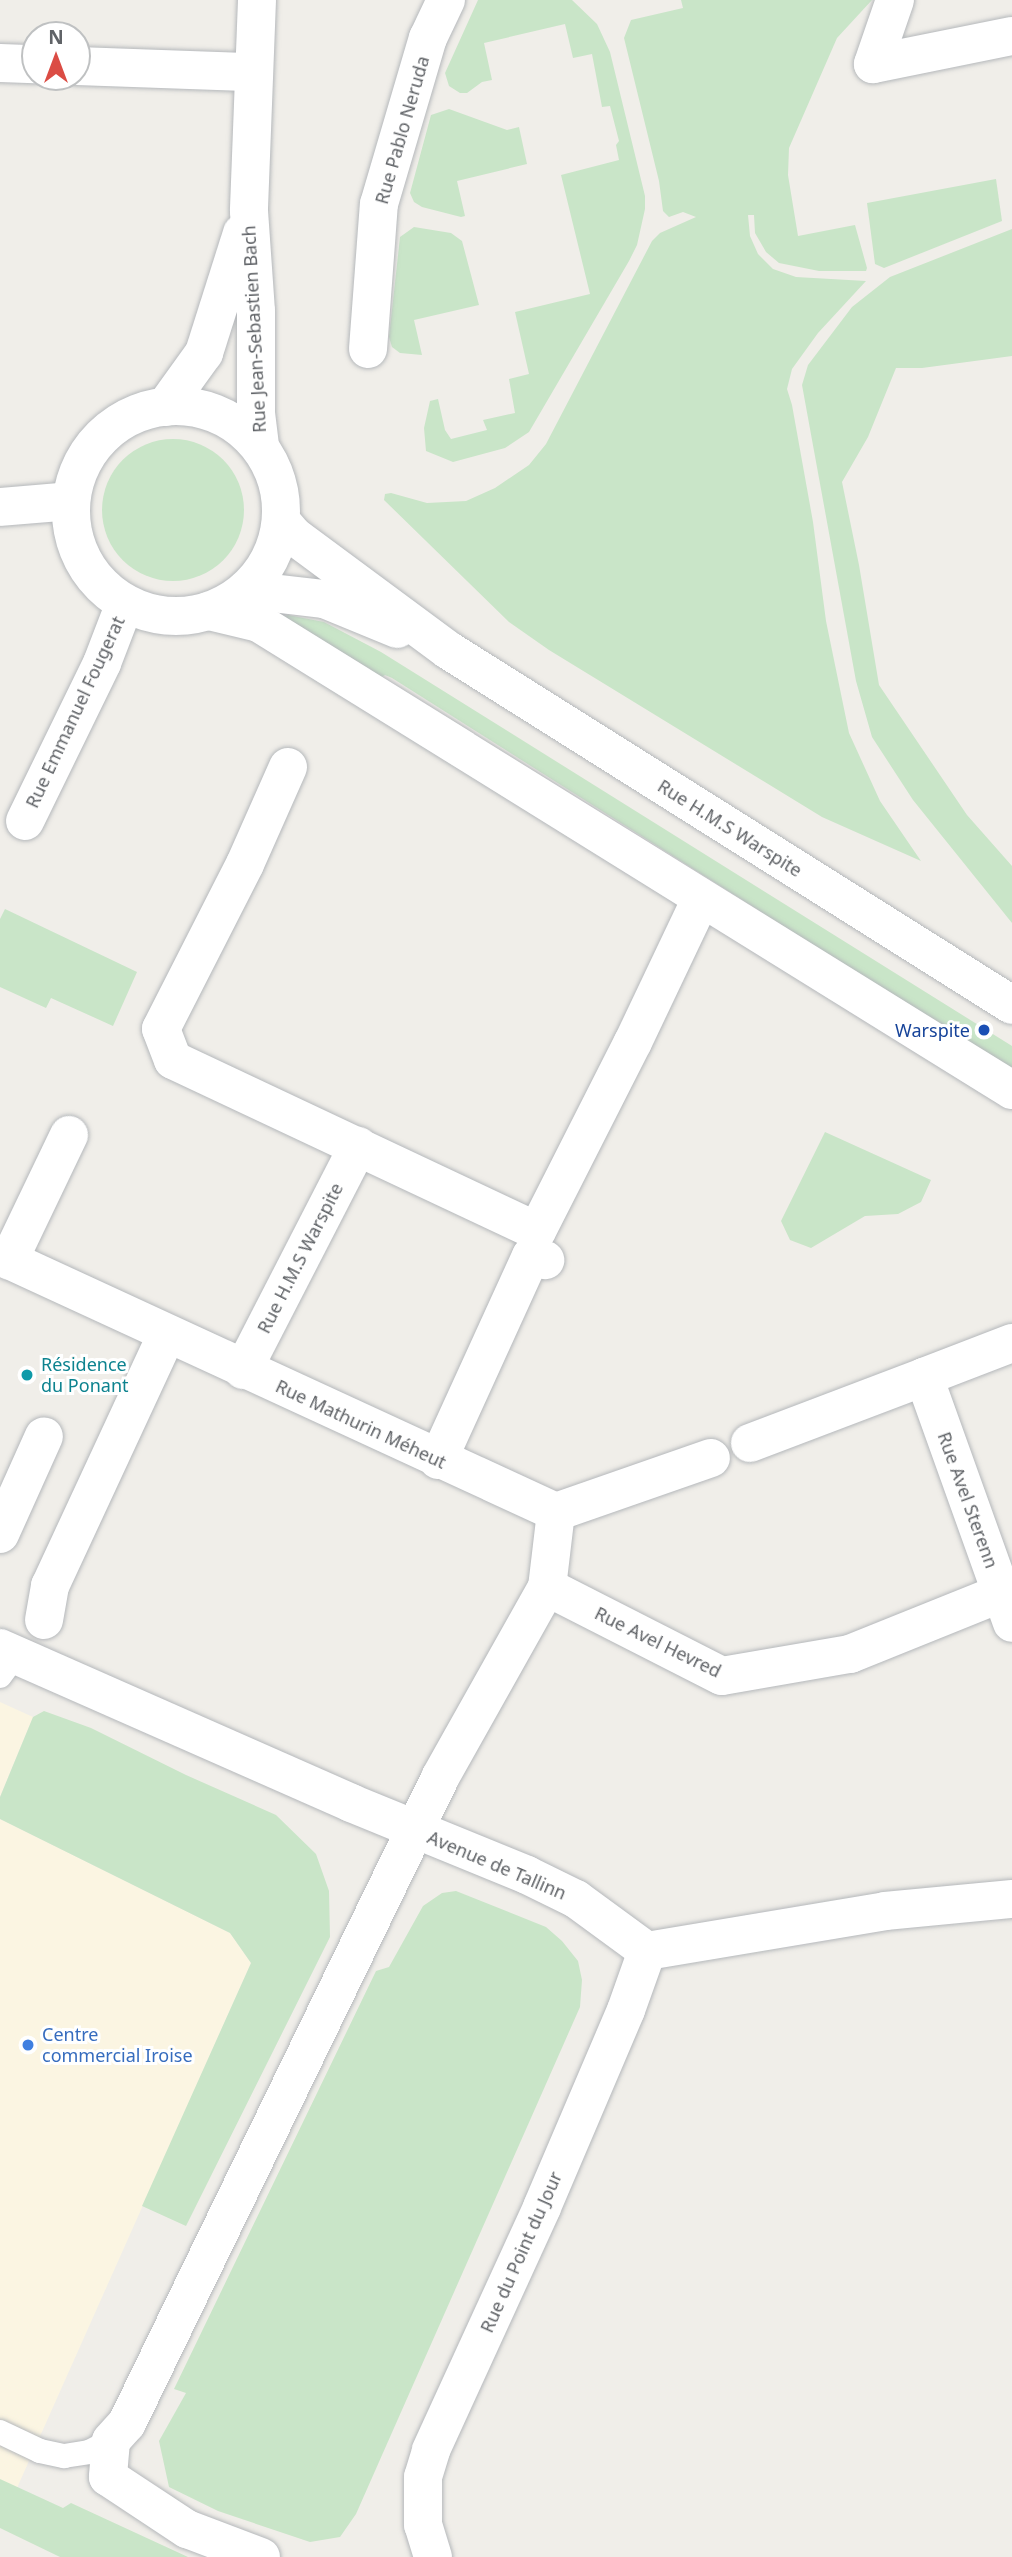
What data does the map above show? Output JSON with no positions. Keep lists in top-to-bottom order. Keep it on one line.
{"streets":{"street":["Rue Pablo Neruda","Rue Jean-Sebastien Bach","Rue Emmanuel Fougerat","Rue H.M.S Warspite","Rue Mathurin Méheut","Rue Avel Sterenn","Rue Avel Hevred","Avenue de Tallinn","Rue du Point du Jour"]},"crossings":[["Rue Jean-Sebastien Bach","Rue Emmanuel Fougerat"],["Rue Jean-Sebastien Bach","Rue H.M.S Warspite"],["Rue Emmanuel Fougerat","Rue H.M.S Warspite"],["Rue H.M.S Warspite","Rue Mathurin Méheut"],["Rue Avel Sterenn","Rue Avel Hevred"],["Avenue de Tallinn","Rue du Point du Jour"]],"places":["Warspite","Résidence du Ponant","Centre commercial Iroise"],"north":"top"}
